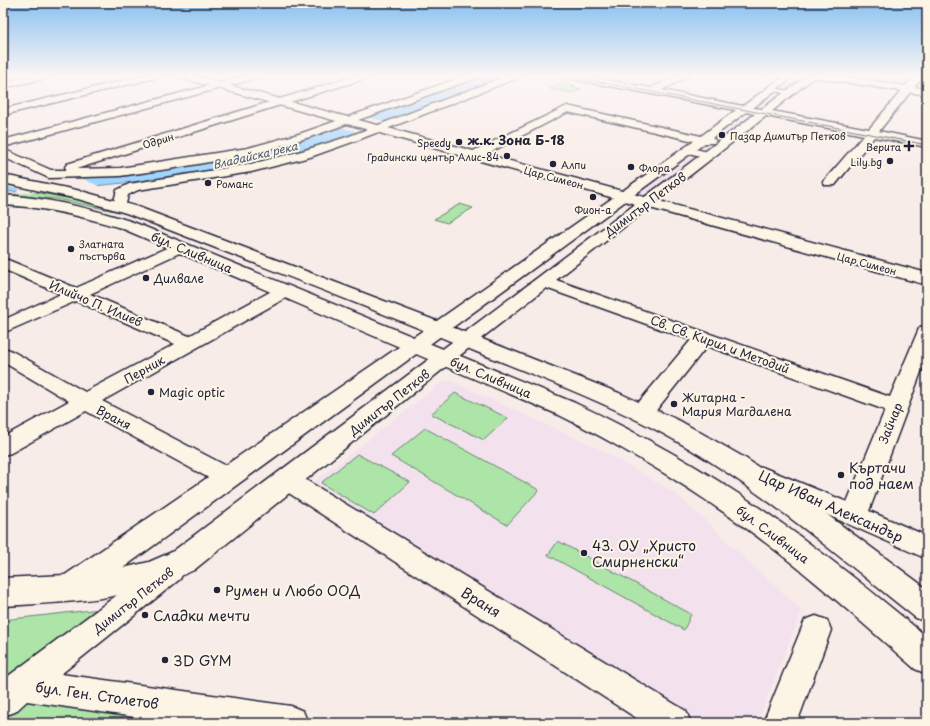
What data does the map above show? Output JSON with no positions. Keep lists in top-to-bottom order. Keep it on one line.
{"streets":{"main road":["Цар Симеон","Димитър Петков","бул. Сливница"],"street":["Одрин","Илийчо П. Илиев","Св. Св. Кирил и Методий","Перник","Враня","Зайчар","Цар Иван Александър","бул. Ген. Столетов"]},"crossings":[["Одрин","бул. Сливница"],["Цар Симеон","Димитър Петков"],["Димитър Петков","бул. Сливница"],["Димитър Петков","Св. Св. Кирил и Методий"],["Димитър Петков","Враня"],["Димитър Петков","бул. Ген. Столетов"],["бул. Сливница","Перник"],["бул. Сливница","Цар Иван Александър"],["Илийчо П. Илиев","Перник"],["Св. Св. Кирил и Методий","Зайчар"],["Перник","Враня"],["Зайчар","Цар Иван Александър"]],"districts":["ж.к. Зона Б-18"],"water":["Владайска река"],"places":{"other":["Пазар Димитър Петков","Speedy","Градински център Алис-84","Lily.bg","Алпи","Флора","Романс","Фион-а","Златната пъстърва","Дилвале","Magic optic","Житарна - Мария Магдалена","Къртачи под наем","43. ОУ „Христо Смирненски“","Румен и Любо ООД","Сладки мечти","3D GYM"],"health":["Верита"]}}
